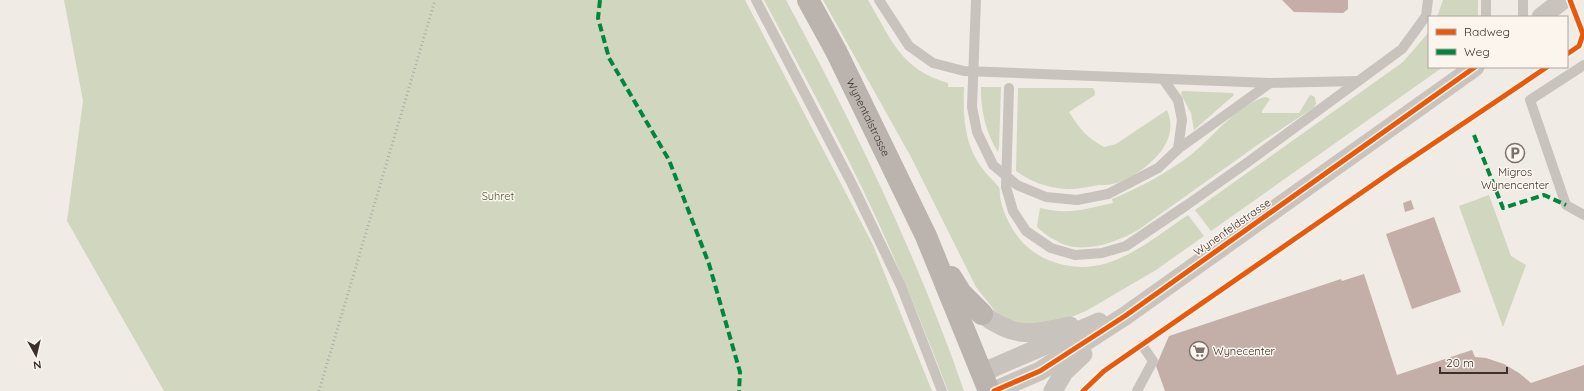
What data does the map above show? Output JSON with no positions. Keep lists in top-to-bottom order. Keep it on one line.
{"streets":{"main road":["Wynentalstrasse"],"street":["Wynenfeldstrasse"]},"crossings":[["Wynentalstrasse","Wynenfeldstrasse"]],"parks":["Suhret"],"places":{"parking":["Migros Wynencenter"],"supermarket":["Wynecenter"]},"legend":["Radweg","Weg"],"scale_bar":"20 m","north":"bottom"}
